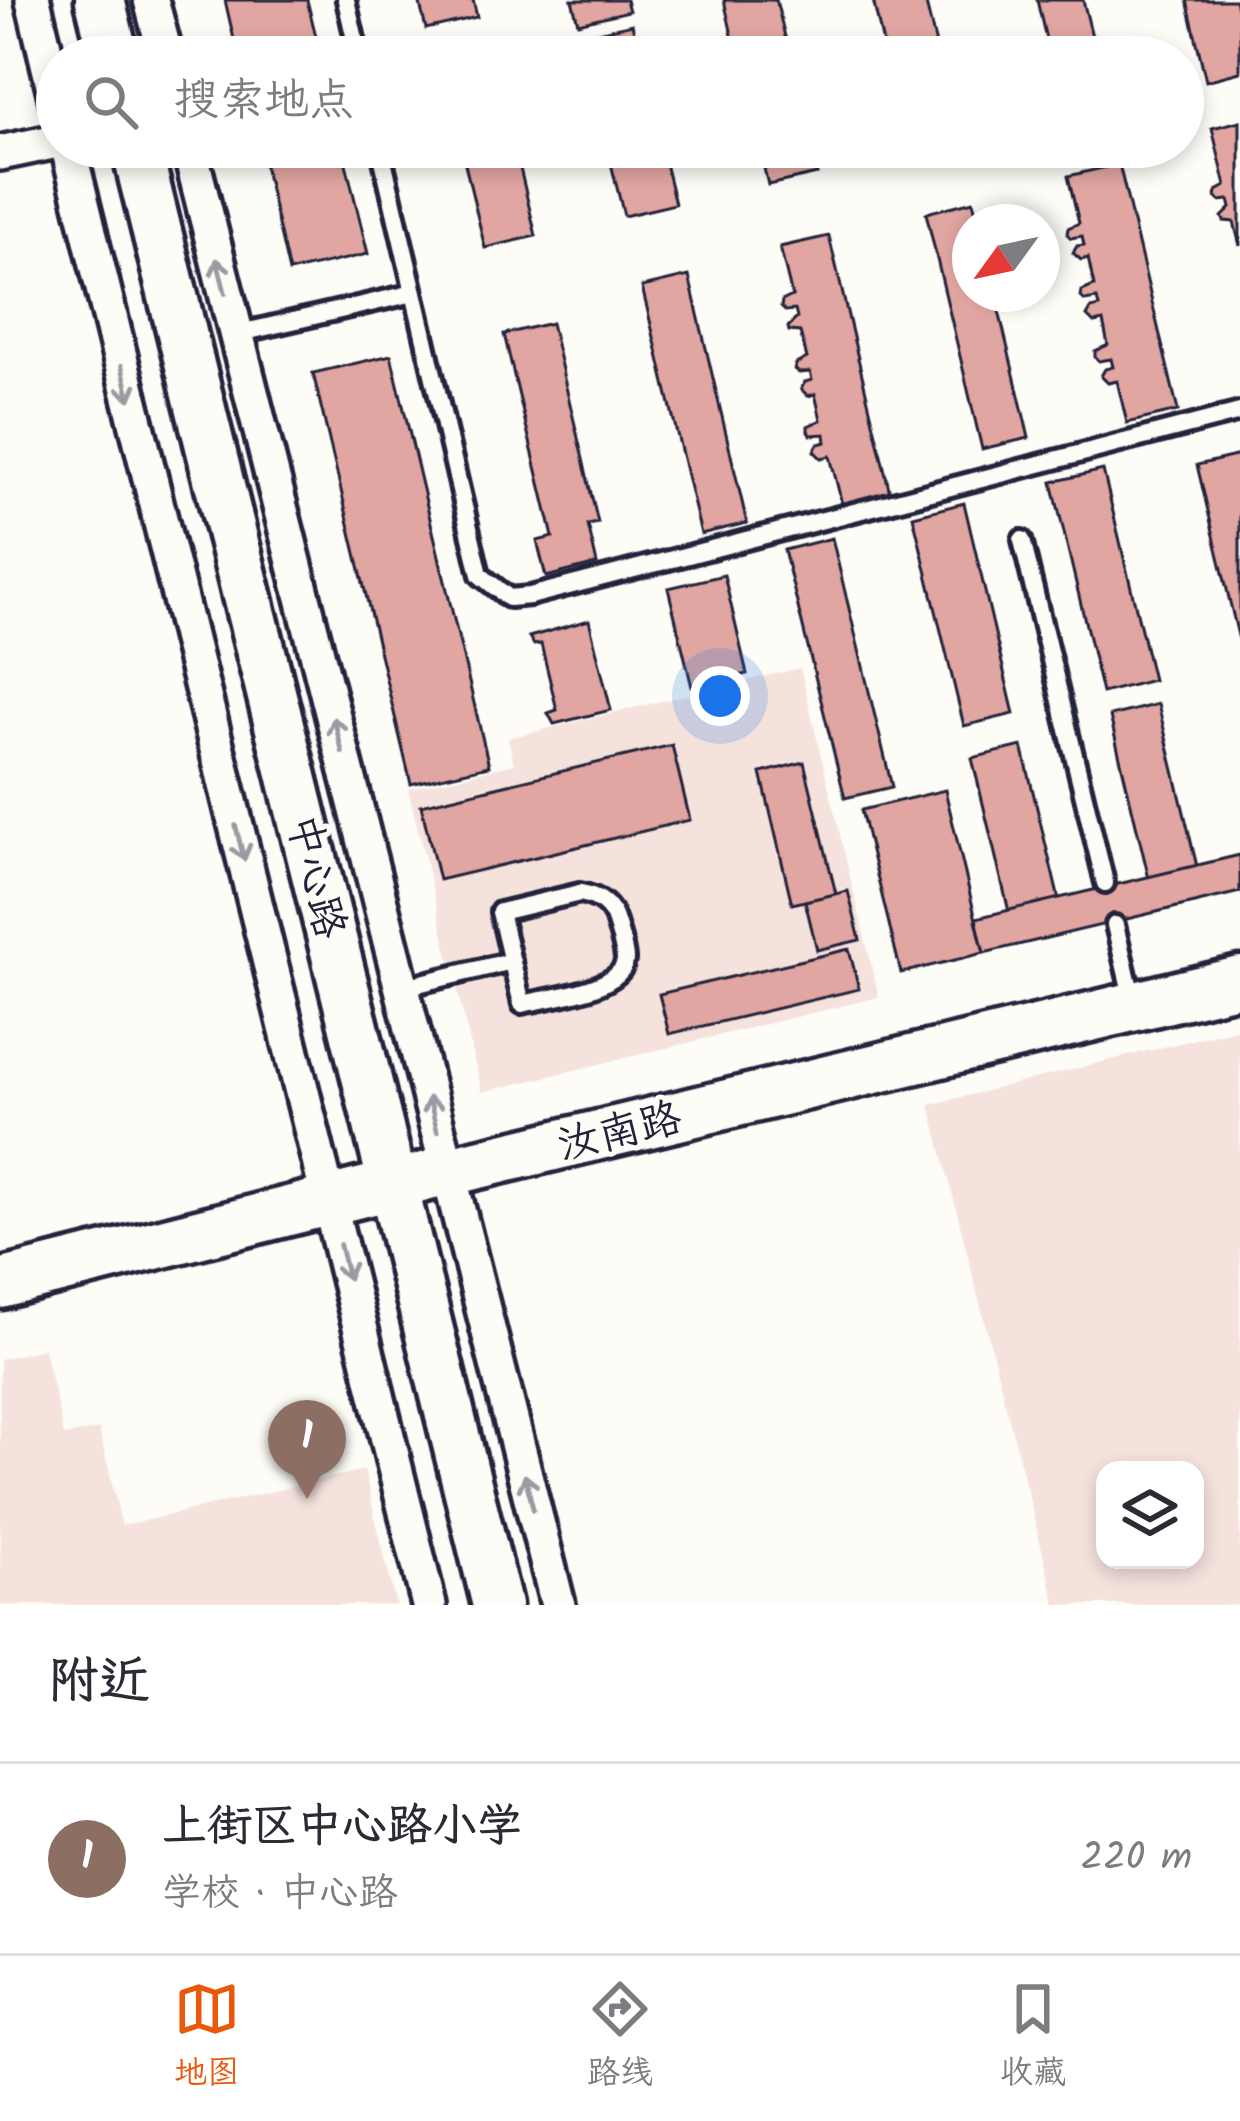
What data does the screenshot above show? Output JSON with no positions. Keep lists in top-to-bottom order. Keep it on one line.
{"streets":{"main road":["中心路","汝南路"]},"crossings":[["中心路","汝南路"]],"north":"bottom left","page":{"search":"搜索地点","pins":"1","heading":"附近","list":[{"mark":"1","name":"上街区中心路小学","note":"学校 · 中心路","value":"220 m"}],"nav":["地图","路线","收藏"]}}
